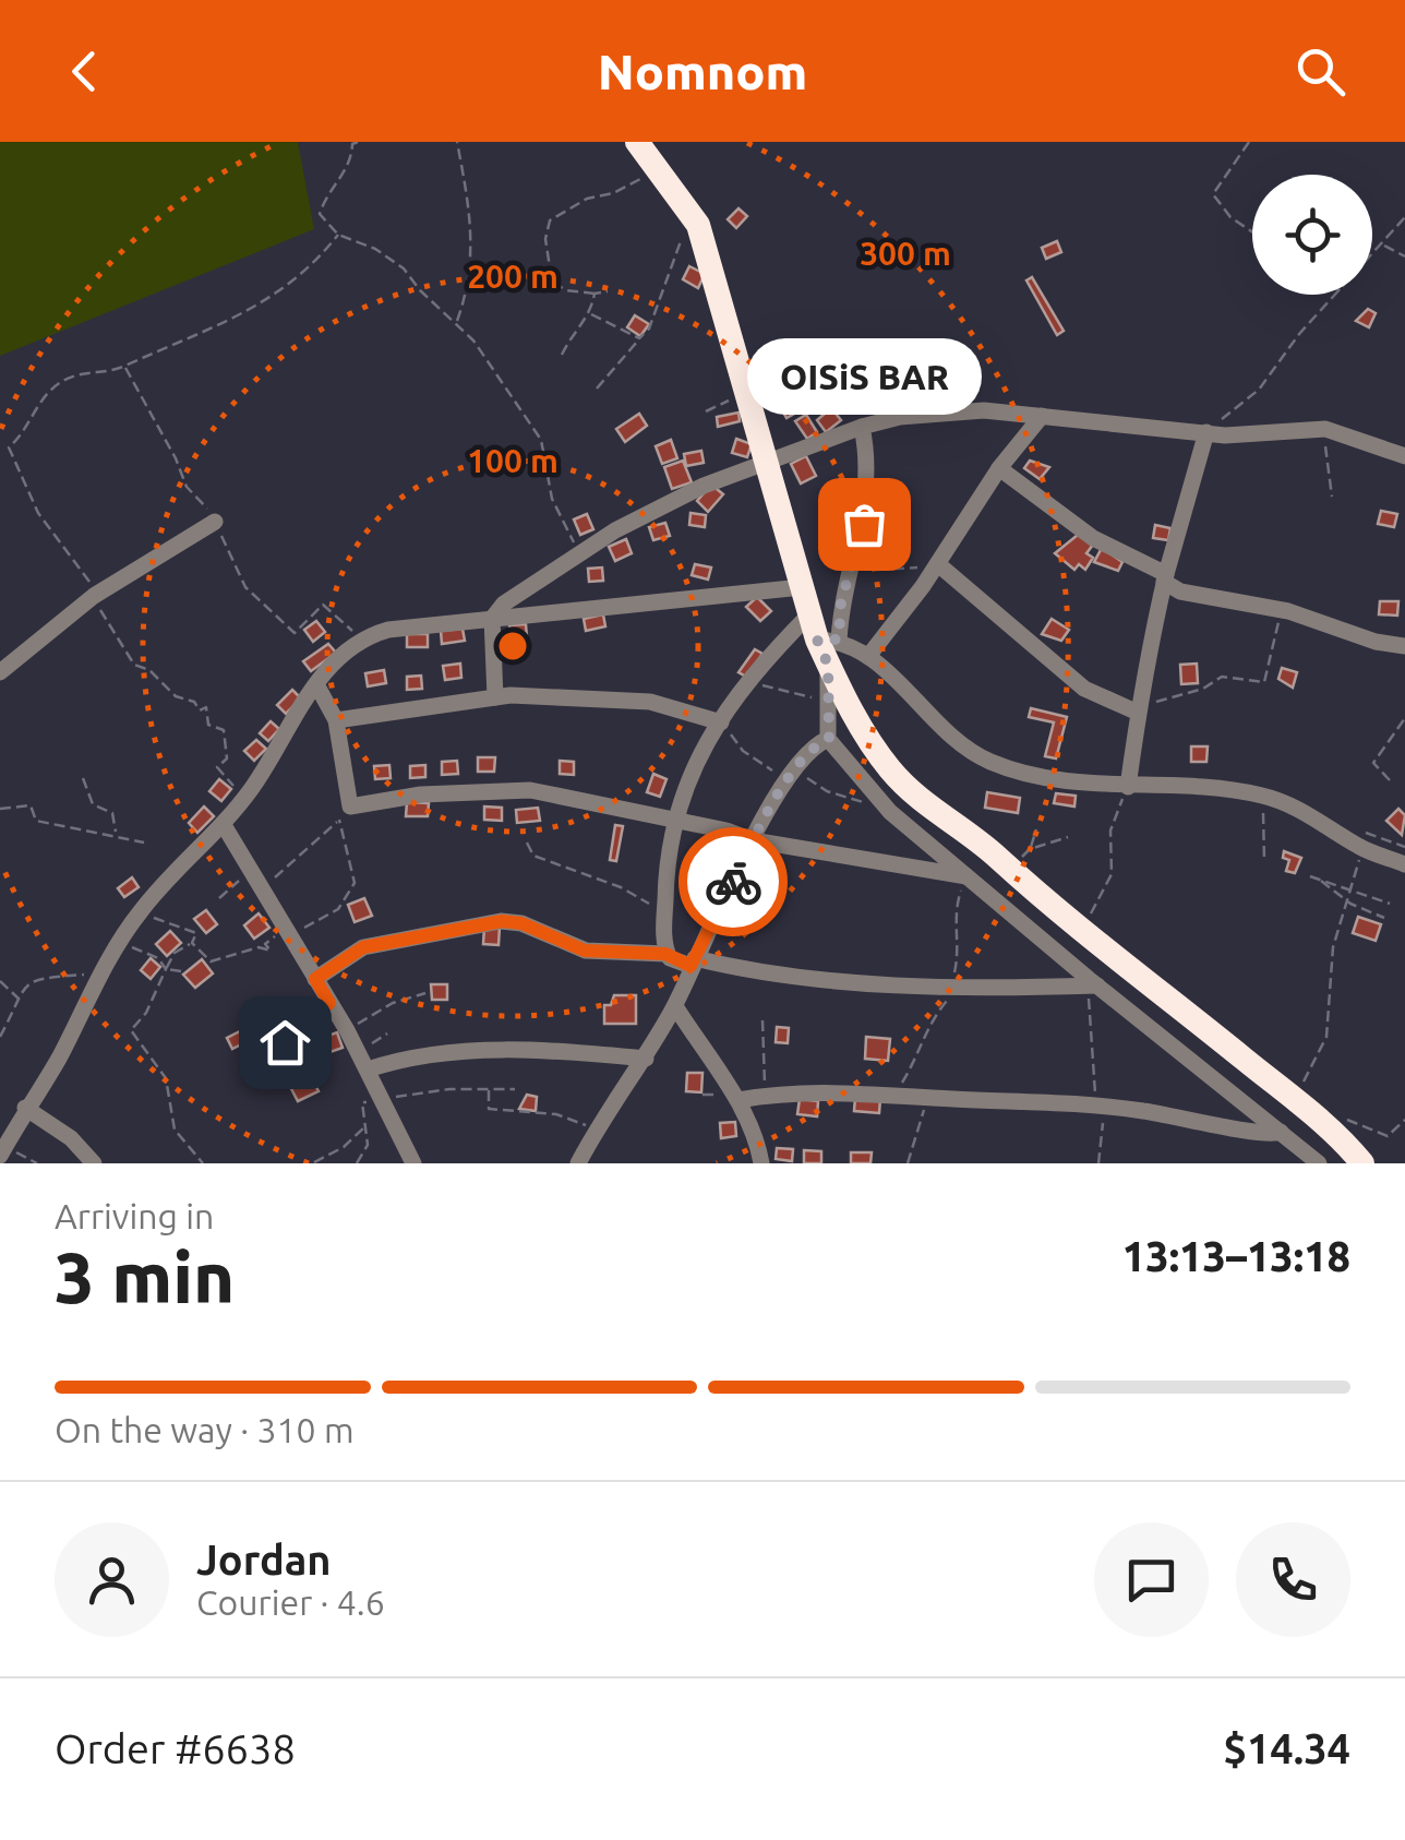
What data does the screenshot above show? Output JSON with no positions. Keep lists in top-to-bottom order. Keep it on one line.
{"places":["OISiS BAR"],"page":{"header":"Nomnom","bubble":"OISiS BAR","heading":["3 min","Arriving in","13:13–13:18"],"panel":["Jordan","Courier · 4.6","Order #6638","$14.34"],"bar":"On the way · 310 m"},"rings":["300 m","200 m","100 m"]}
